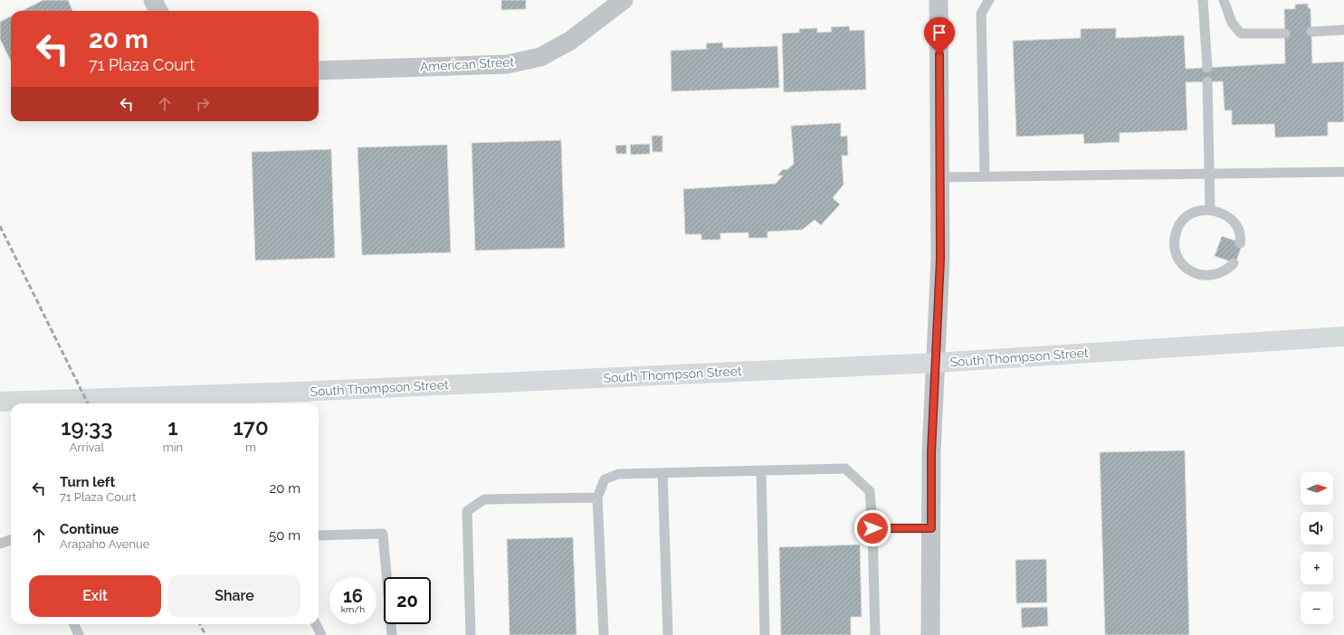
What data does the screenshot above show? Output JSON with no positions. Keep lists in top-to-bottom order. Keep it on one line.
{"streets":{"highway":["South Thompson Street"],"street":["American Street"]},"north":"right","page":{"turn":["20 m","71 Plaza Court"],"eta":["19:33","Arrival","1","min","170","m"],"list":[{"name":"Turn left","note":"71 Plaza Court","value":"20 m"},{"name":"Continue","note":"Arapaho Avenue","value":"50 m"}],"map_buttons":["+","−"],"buttons":["Exit","Share"],"speed":"16 km/h","limit":"20"}}
